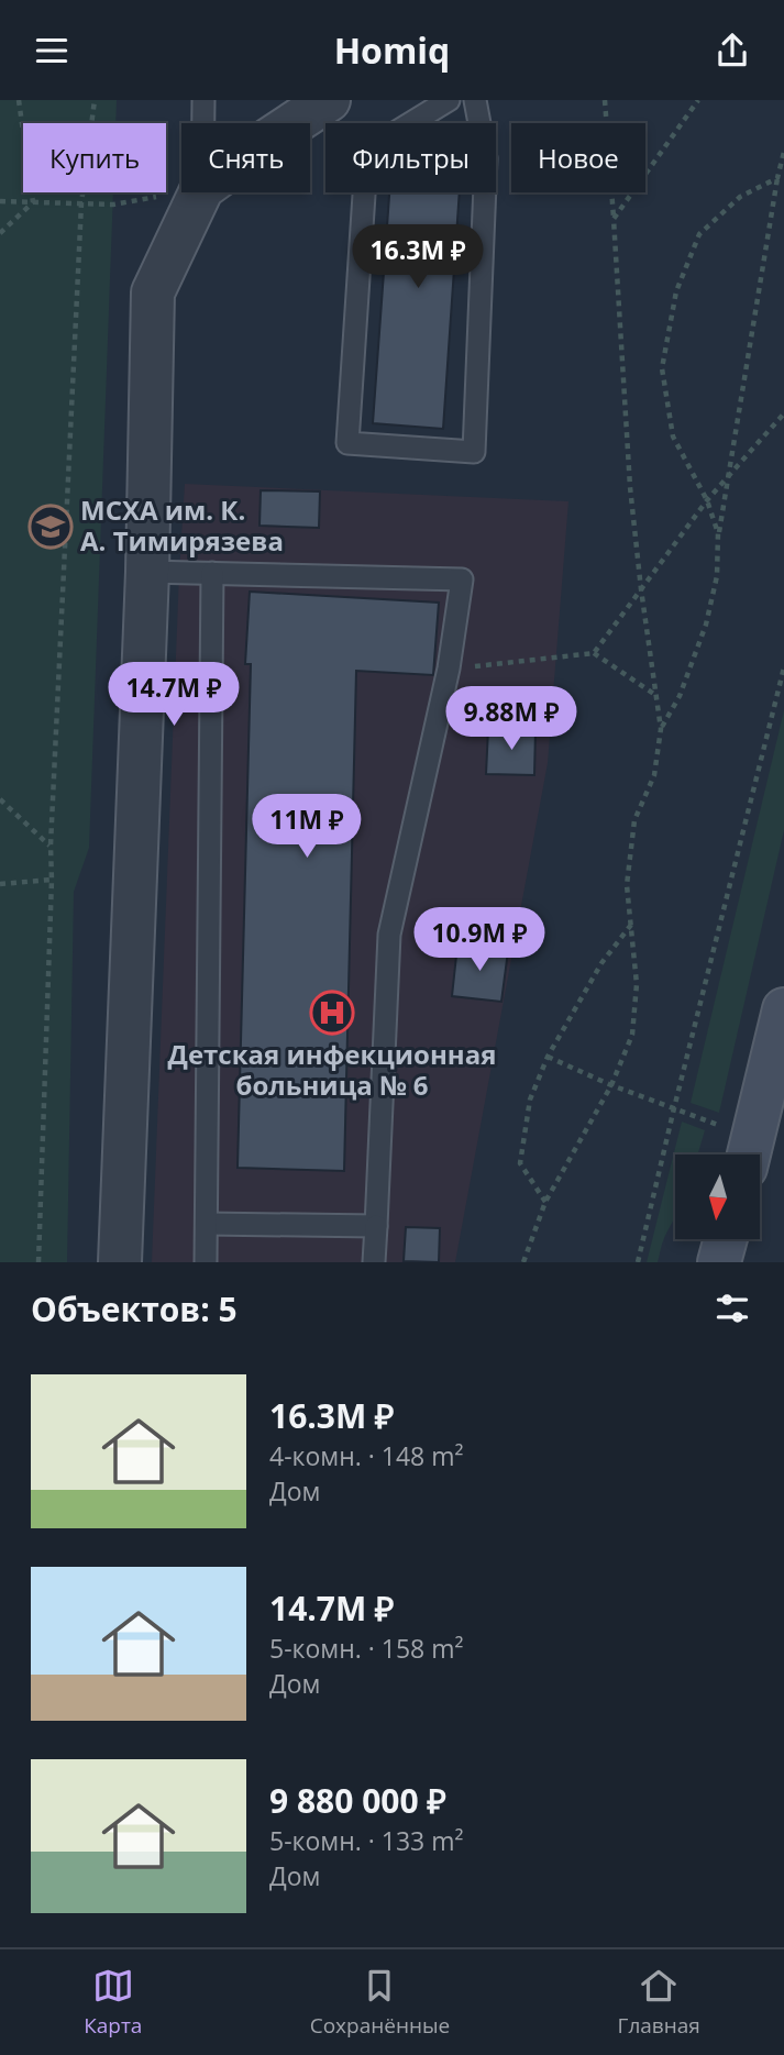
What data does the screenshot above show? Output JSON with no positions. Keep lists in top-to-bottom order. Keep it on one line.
{"places":{"school or university":["МСХА им. К. А. Тимирязева"],"hospital":["Детская инфекционная больница № 6"]},"north":"bottom","page":{"header":"Homiq","chip":["Купить","Снять","Фильтры","Новое"],"price":["16.3M ₽","14.7M ₽","9.88M ₽","11M ₽","10.9M ₽"],"heading":"Объектов: 5","list":[{"name":"16.3M ₽","note":"4-комн. · 148 m² · Дом"},{"name":"14.7M ₽","note":"5-комн. · 158 m² · Дом"},{"name":"9 880 000 ₽","note":"5-комн. · 133 m² · Дом"}],"tabs":["Карта","Сохранённые","Главная"]}}
